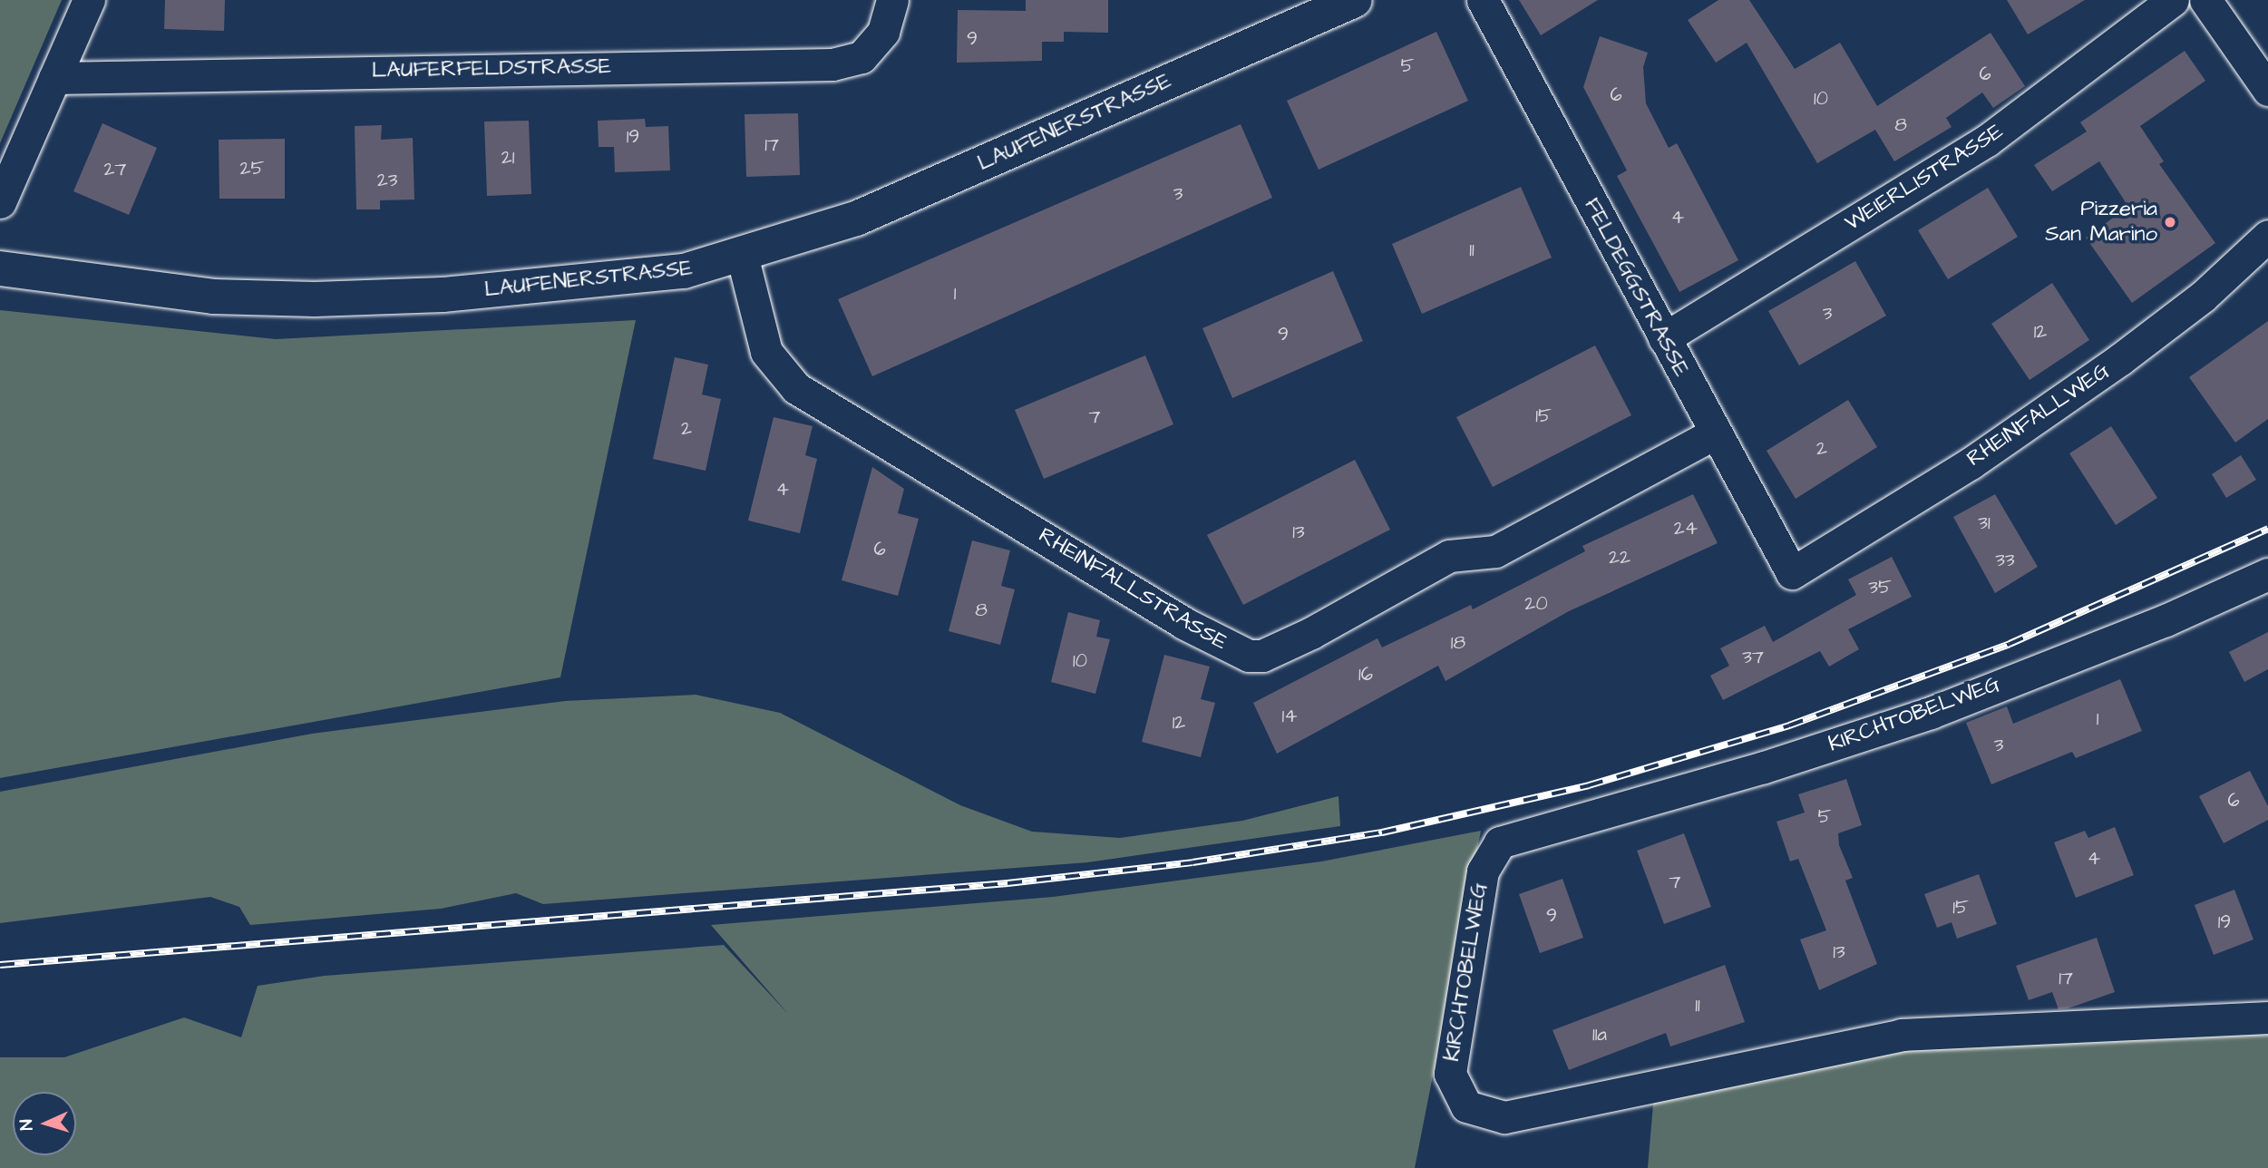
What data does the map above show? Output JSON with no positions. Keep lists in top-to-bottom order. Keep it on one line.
{"streets":{"street":["LAUFERFELDSTRASSE","LAUFENERSTRASSE","WEIERLISTRASSE","FELDEGGSTRASSE","RHEINFALLWEG","RHEINFALLSTRASSE","KIRCHTOBELWEG"]},"crossings":[["LAUFENERSTRASSE","RHEINFALLSTRASSE"],["WEIERLISTRASSE","FELDEGGSTRASSE"],["FELDEGGSTRASSE","RHEINFALLWEG"],["FELDEGGSTRASSE","RHEINFALLSTRASSE"]],"places":["Pizzeria San Marino"],"house_numbers":["9","5","6","6","10","8","19","17","21","25","27","23","3","4","11","1","3","12","9","15","7","2","2","4","31","24","13","6","22","33","35","20","8","18","37","10","16","14","1","12","3","6","5","4","7","15","9","19","13","17","11","11a"],"north":"left"}
